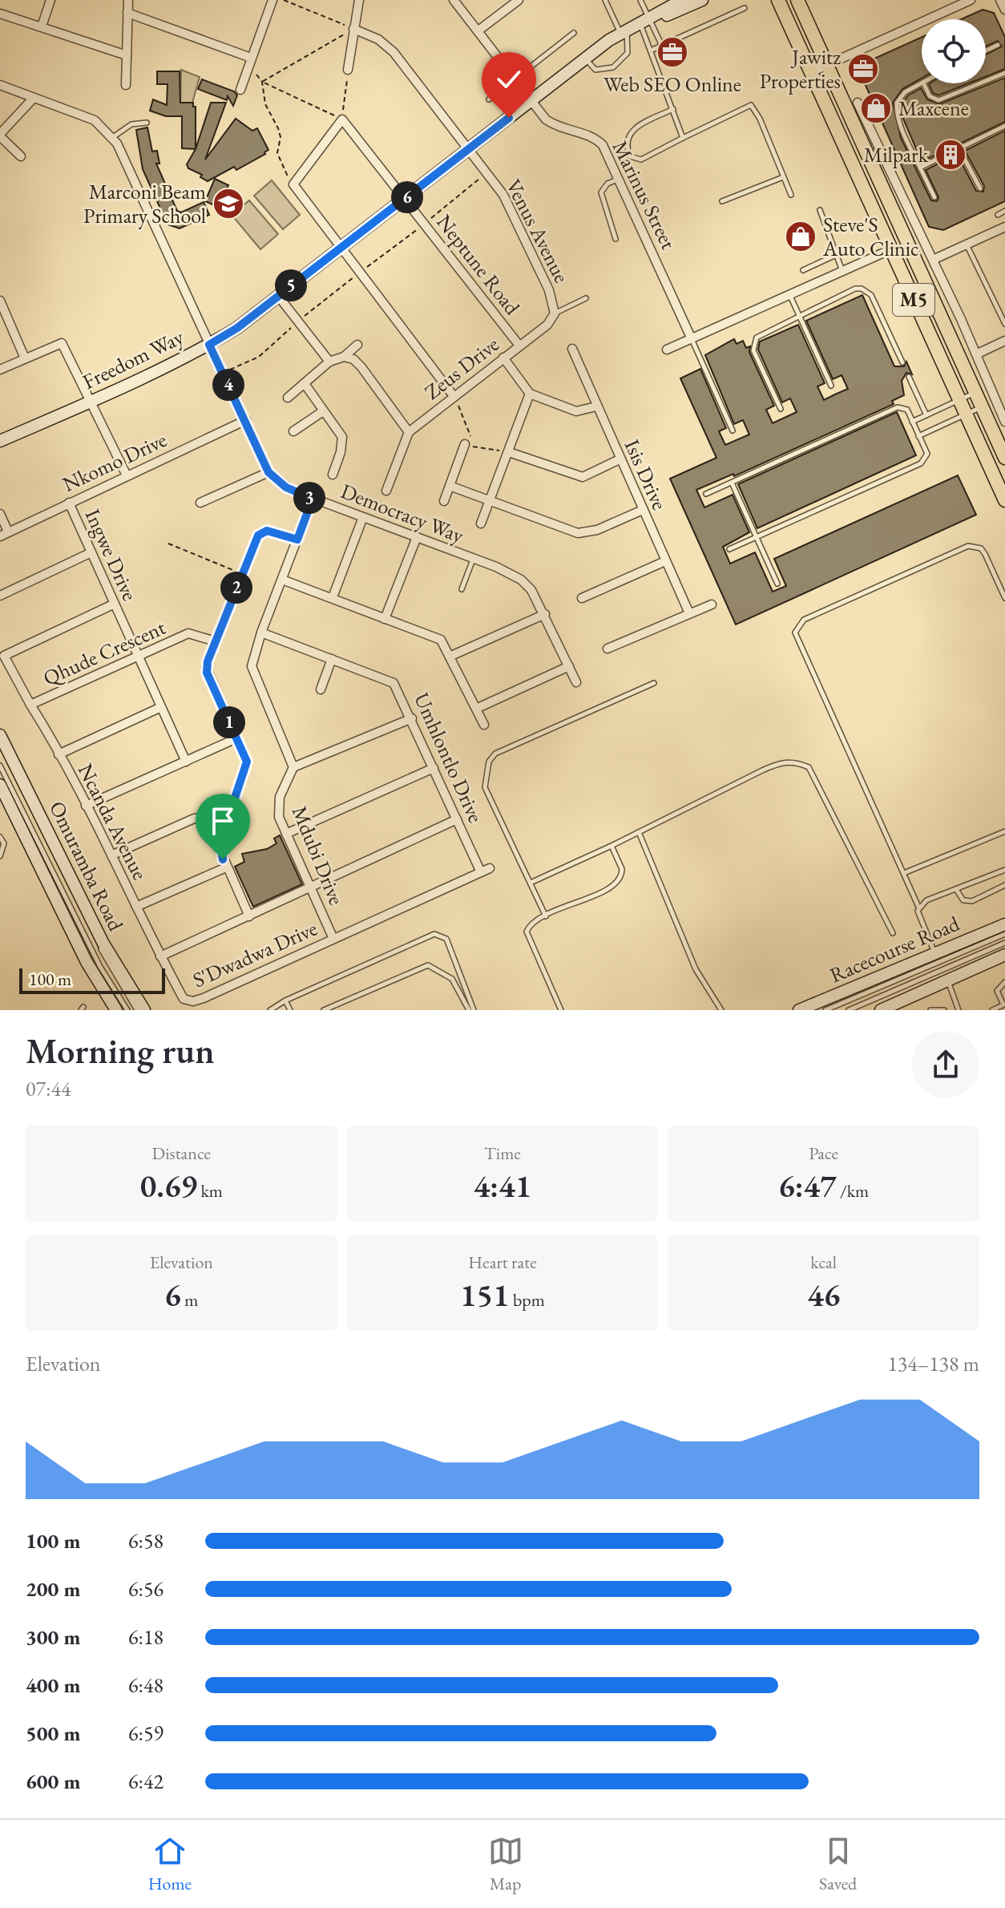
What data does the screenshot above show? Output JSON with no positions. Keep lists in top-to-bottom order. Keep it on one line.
{"streets":{"main road":["M5","Freedom Way","Omuramba Road","Racecourse Road"],"street":["Marinus Street","Venus Avenue","Neptune Road","Zeus Drive","Nkomo Drive","Isis Drive","Democracy Way","Ingwe Drive","Qhude Crescent","Umhlontlo Drive","Ncanda Avenue","Mdubi Drive","S'Dwadwa Drive"]},"crossings":[["Marinus Street","Freedom Way"],["Venus Avenue","Freedom Way"],["Venus Avenue","Zeus Drive"],["Neptune Road","Freedom Way"],["Neptune Road","Zeus Drive"],["Nkomo Drive","Ingwe Drive"],["Ingwe Drive","Qhude Crescent"],["Qhude Crescent","Ncanda Avenue"],["Umhlontlo Drive","S'Dwadwa Drive"],["Ncanda Avenue","S'Dwadwa Drive"],["Mdubi Drive","S'Dwadwa Drive"]],"places":{"office":["Web SEO Online","Jawitz Properties"],"shop":["Maxcene","Steve'S Auto Clinic"],"building":["Milpark"],"school or university":["Marconi Beam Primary School"]},"scale_bar":"100 m","page":{"pins":["6","5","4","3","2","1"],"scale":"100 m","heading":["Morning run","07:44"],"stats":[["Distance","0.69 km"],["Time","4:41"],["Pace","6:47 /km"],["Elevation","6 m"],["Heart rate","151 bpm"],["kcal","46"]],"chart":["Elevation","134–138 m"],"list":[{"name":"100 m","note":"6:58"},{"name":"200 m","note":"6:56"},{"name":"300 m","note":"6:18"},{"name":"400 m","note":"6:48"},{"name":"500 m","note":"6:59"},{"name":"600 m","note":"6:42"}],"tabs":["Home","Map","Saved"]}}
